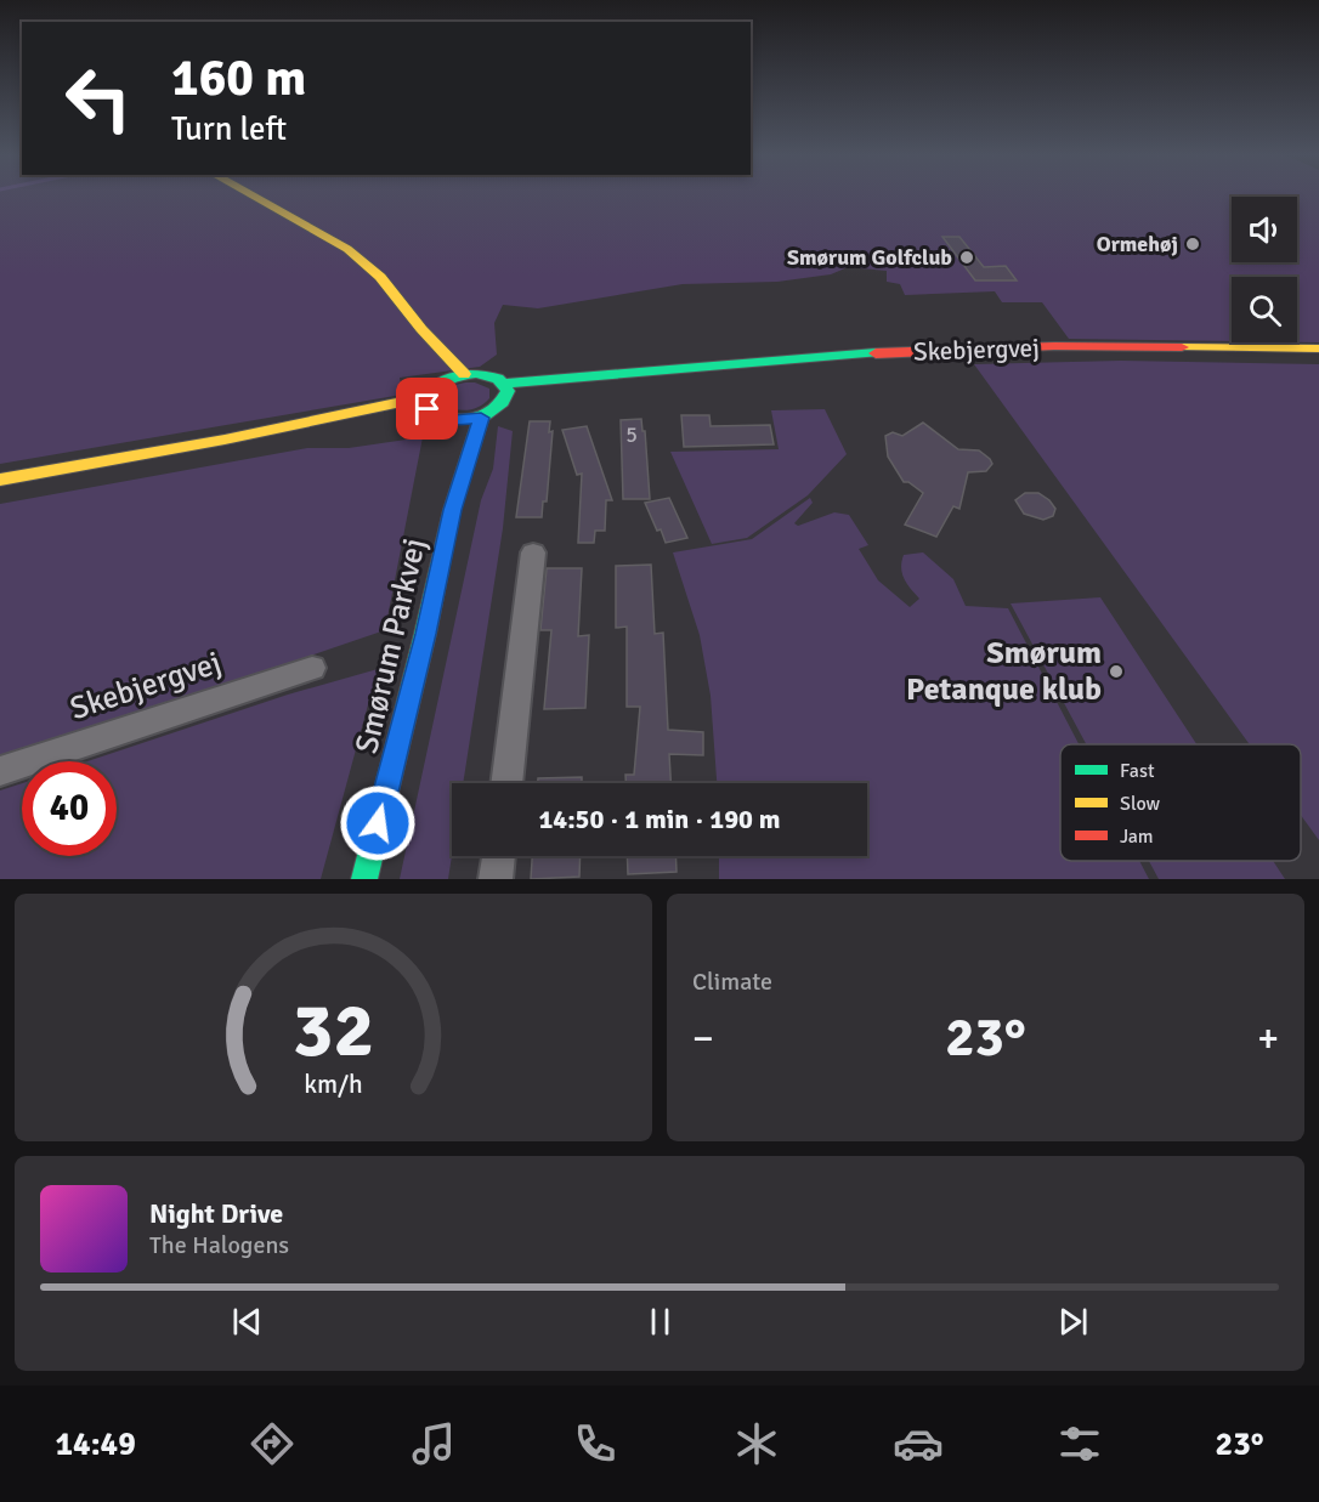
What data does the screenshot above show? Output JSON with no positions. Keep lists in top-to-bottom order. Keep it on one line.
{"streets":{"street":["Skebjergvej","Smørum Parkvej"]},"crossings":[["Skebjergvej","Smørum Parkvej"]],"places":["Ormehøj","Smørum Golfclub","Smørum Petanque klub"],"house_numbers":["5"],"legend":["Fast","Slow","Jam"],"page":{"turn":["160 m","Turn left"],"limit":"40","trip":"14:50 · 1 min · 190 m","tile":"Climate","heat":["−","23°","+"],"song":["Night Drive","The Halogens"],"tabs":["14:49","23°"],"gauge":["32","km/h"]}}
